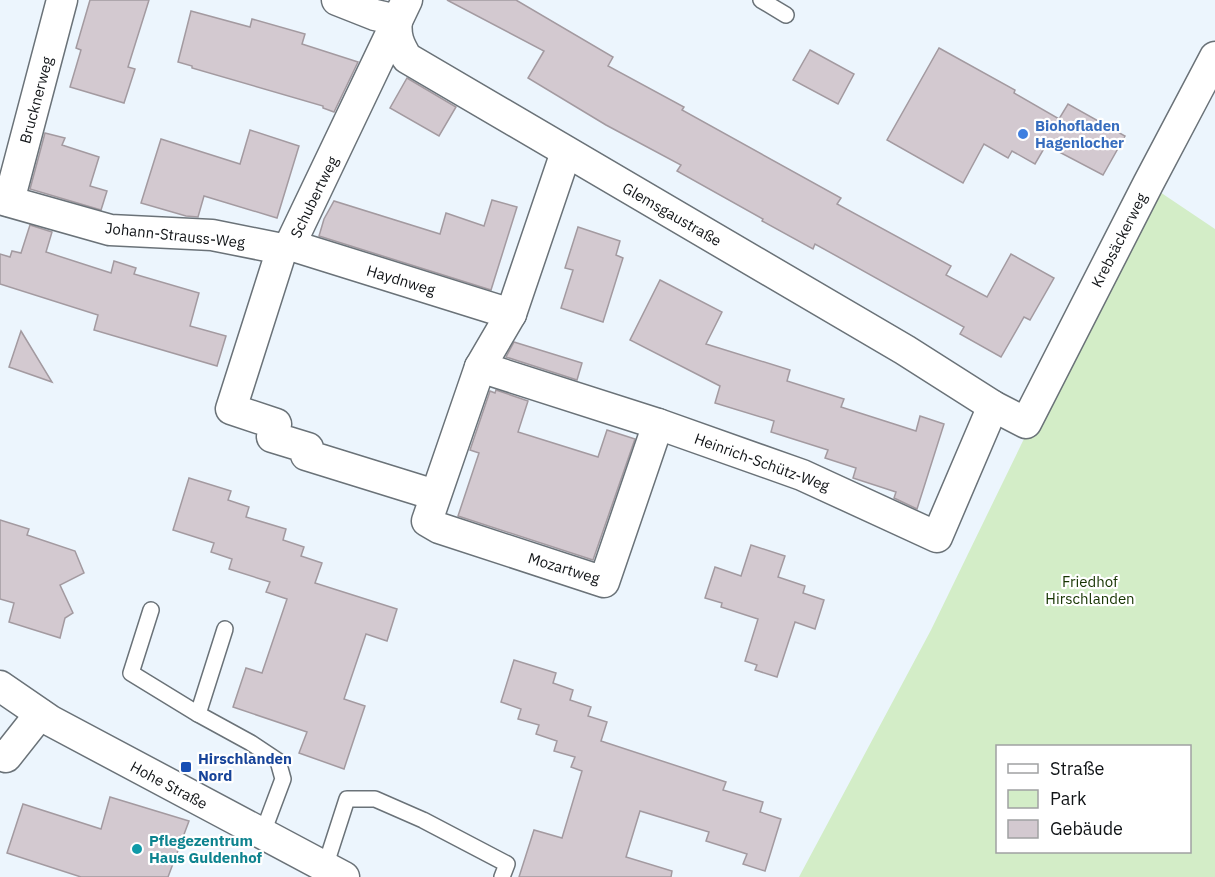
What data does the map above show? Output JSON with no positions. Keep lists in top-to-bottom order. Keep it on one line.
{"streets":{"street":["Brucknerweg","Schubertweg","Glemsgaustraße","Johann-Strauss-Weg","Krebsäckerweg","Haydnweg","Heinrich-Schütz-Weg","Mozartweg","Hohe Straße"]},"crossings":[["Brucknerweg","Johann-Strauss-Weg"],["Schubertweg","Glemsgaustraße"],["Schubertweg","Johann-Strauss-Weg"],["Schubertweg","Haydnweg"],["Schubertweg","Mozartweg"],["Glemsgaustraße","Krebsäckerweg"],["Glemsgaustraße","Heinrich-Schütz-Weg"],["Glemsgaustraße","Mozartweg"],["Johann-Strauss-Weg","Haydnweg"],["Haydnweg","Mozartweg"],["Heinrich-Schütz-Weg","Mozartweg"]],"parks":["Friedhof Hirschlanden"],"places":{"other":["Biohofladen Hagenlocher","Pflegezentrum Haus Guldenhof"],"transit":["Hirschlanden Nord"]},"legend":["Straße","Park","Gebäude"]}
